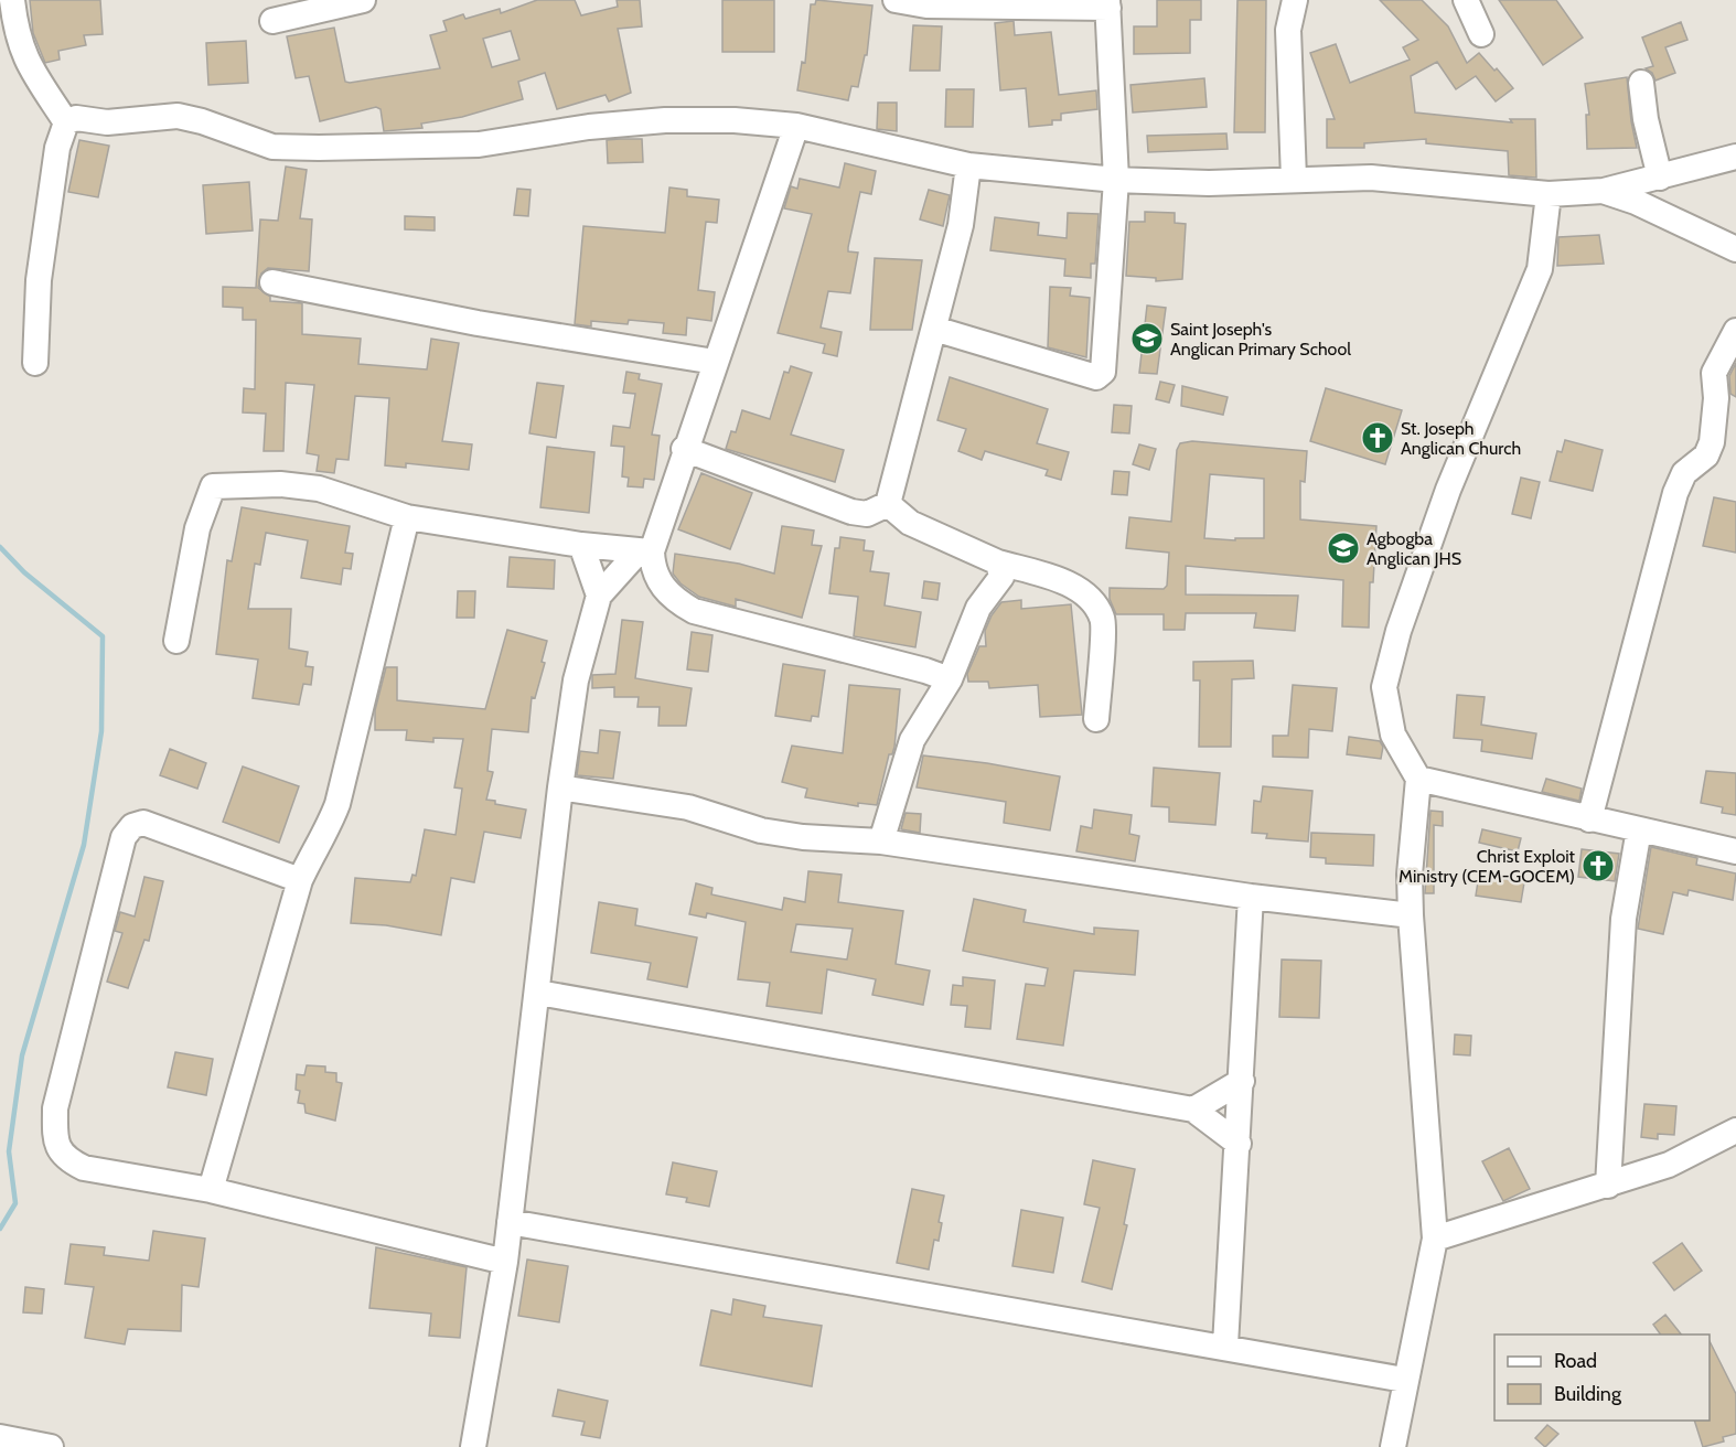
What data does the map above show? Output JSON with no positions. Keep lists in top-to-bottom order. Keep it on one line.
{"places":{"school or university":["Saint Joseph's Anglican Primary School","Agbogba Anglican JHS"],"church":["St. Joseph Anglican Church","Christ Exploit Ministry (CEM-GOCEM)"]},"legend":["Road","Building"]}
